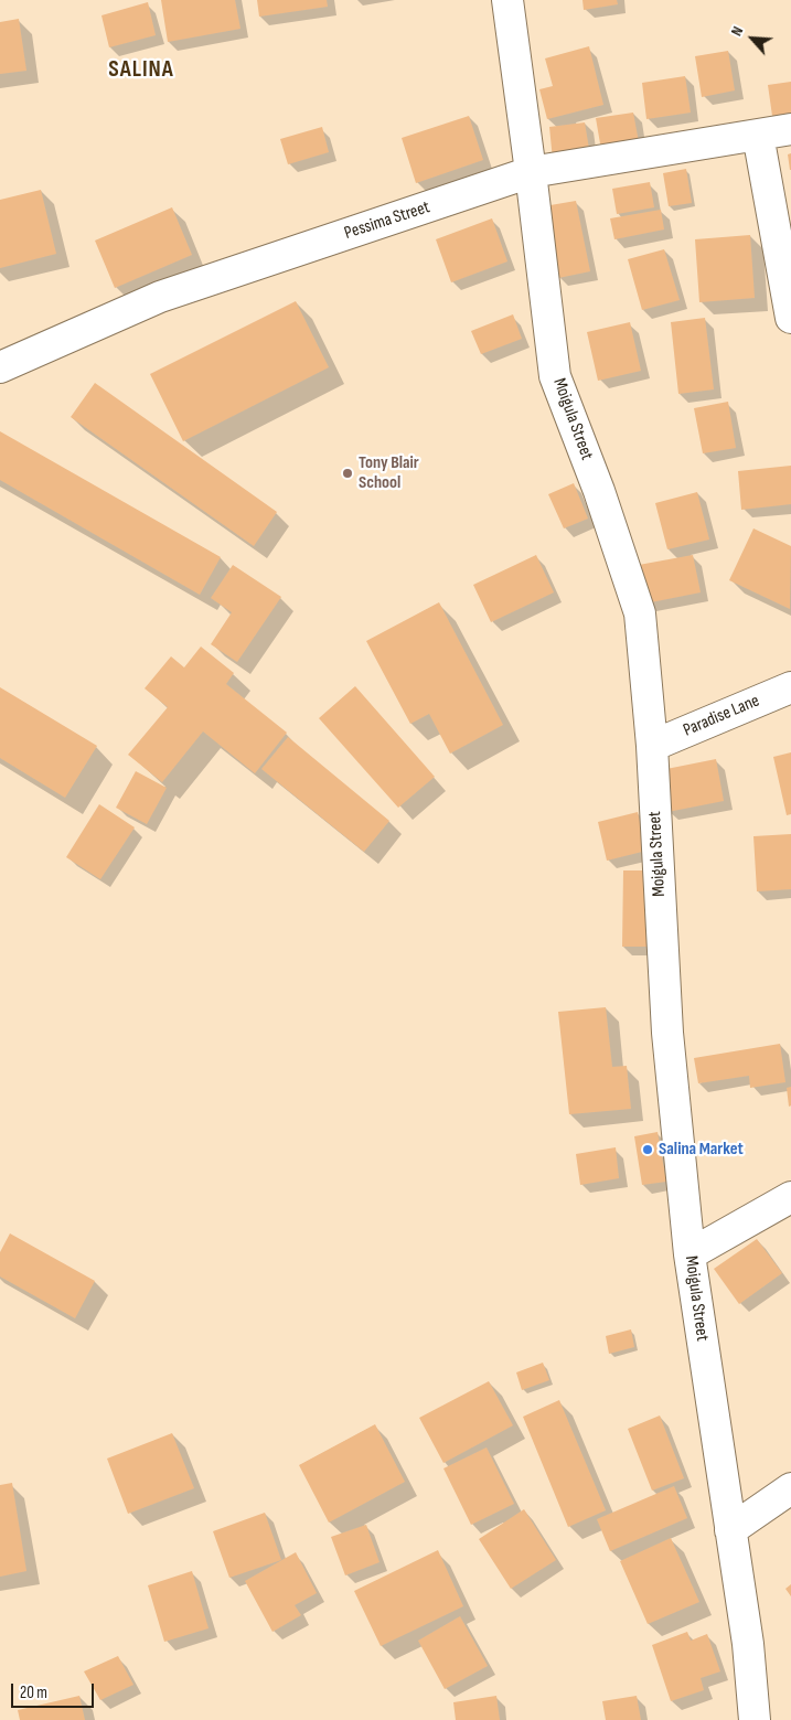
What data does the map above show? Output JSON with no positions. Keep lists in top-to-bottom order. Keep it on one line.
{"streets":{"street":["Pessima Street","Moigula Street","Paradise Lane"]},"crossings":[["Pessima Street","Moigula Street"],["Moigula Street","Paradise Lane"]],"districts":["SALINA"],"places":["Tony Blair School","Salina Market"],"scale_bar":"20 m","north":"top left"}
